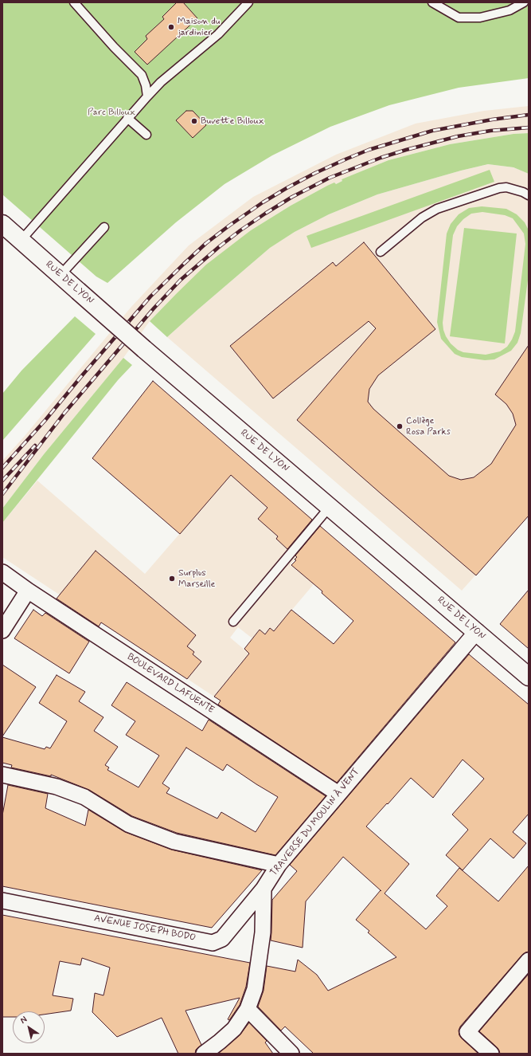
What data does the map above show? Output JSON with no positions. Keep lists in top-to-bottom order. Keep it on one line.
{"streets":{"street":["RUE DE LYON","BOULEVARD LAFUENTE","TRAVERSE DU MOULIN À VENT","AVENUE JOSEPH BODO"]},"crossings":[["RUE DE LYON","TRAVERSE DU MOULIN À VENT"],["BOULEVARD LAFUENTE","TRAVERSE DU MOULIN À VENT"],["TRAVERSE DU MOULIN À VENT","AVENUE JOSEPH BODO"]],"parks":["Parc Billoux"],"places":["Maison du jardinier","Buvette Billoux","Collège Rosa Parks","Surplus Marseille"],"north":"top left"}
